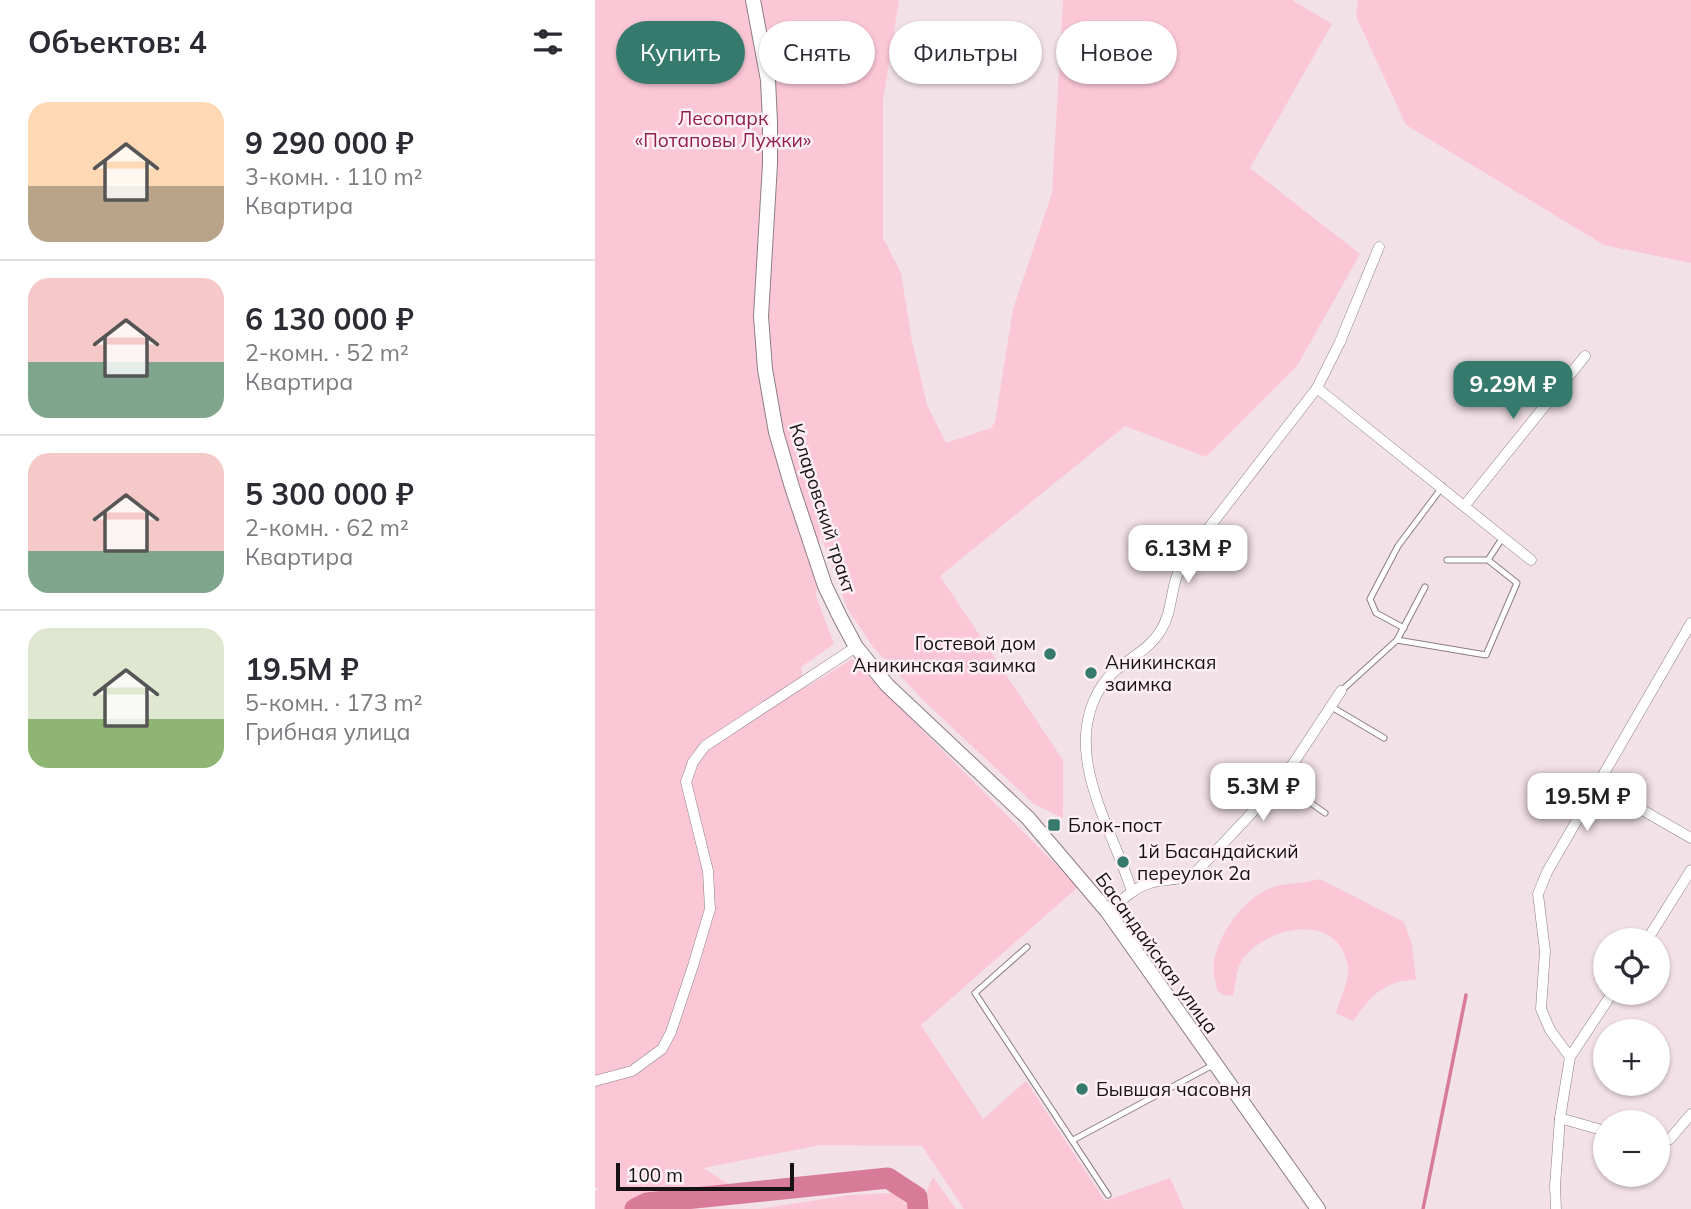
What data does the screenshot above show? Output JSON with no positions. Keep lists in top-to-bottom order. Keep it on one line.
{"streets":{"street":["Коларовский тракт","Басандайская улица"]},"crossings":[["Коларовский тракт","Басандайская улица"]],"parks":["Лесопарк «Потаповы Лужки»"],"places":{"other":["Гостевой дом Аникинская заимка","Аникинская заимка","1й Басандайский переулок 2а","Бывшая часовня"],"transit":["Блок-пост"]},"scale_bar":"100 m","page":{"heading":"Объектов: 4","chip":["Купить","Снять","Фильтры","Новое"],"list":[{"name":"9 290 000 ₽","note":"3-комн. · 110 m² · Квартира"},{"name":"6 130 000 ₽","note":"2-комн. · 52 m² · Квартира"},{"name":"5 300 000 ₽","note":"2-комн. · 62 m² · Квартира"},{"name":"19.5M ₽","note":"5-комн. · 173 m² · Грибная улица"}],"price":["9.29M ₽","6.13M ₽","5.3M ₽","19.5M ₽"],"map_buttons":["+","−"],"scale":"100 m"}}
